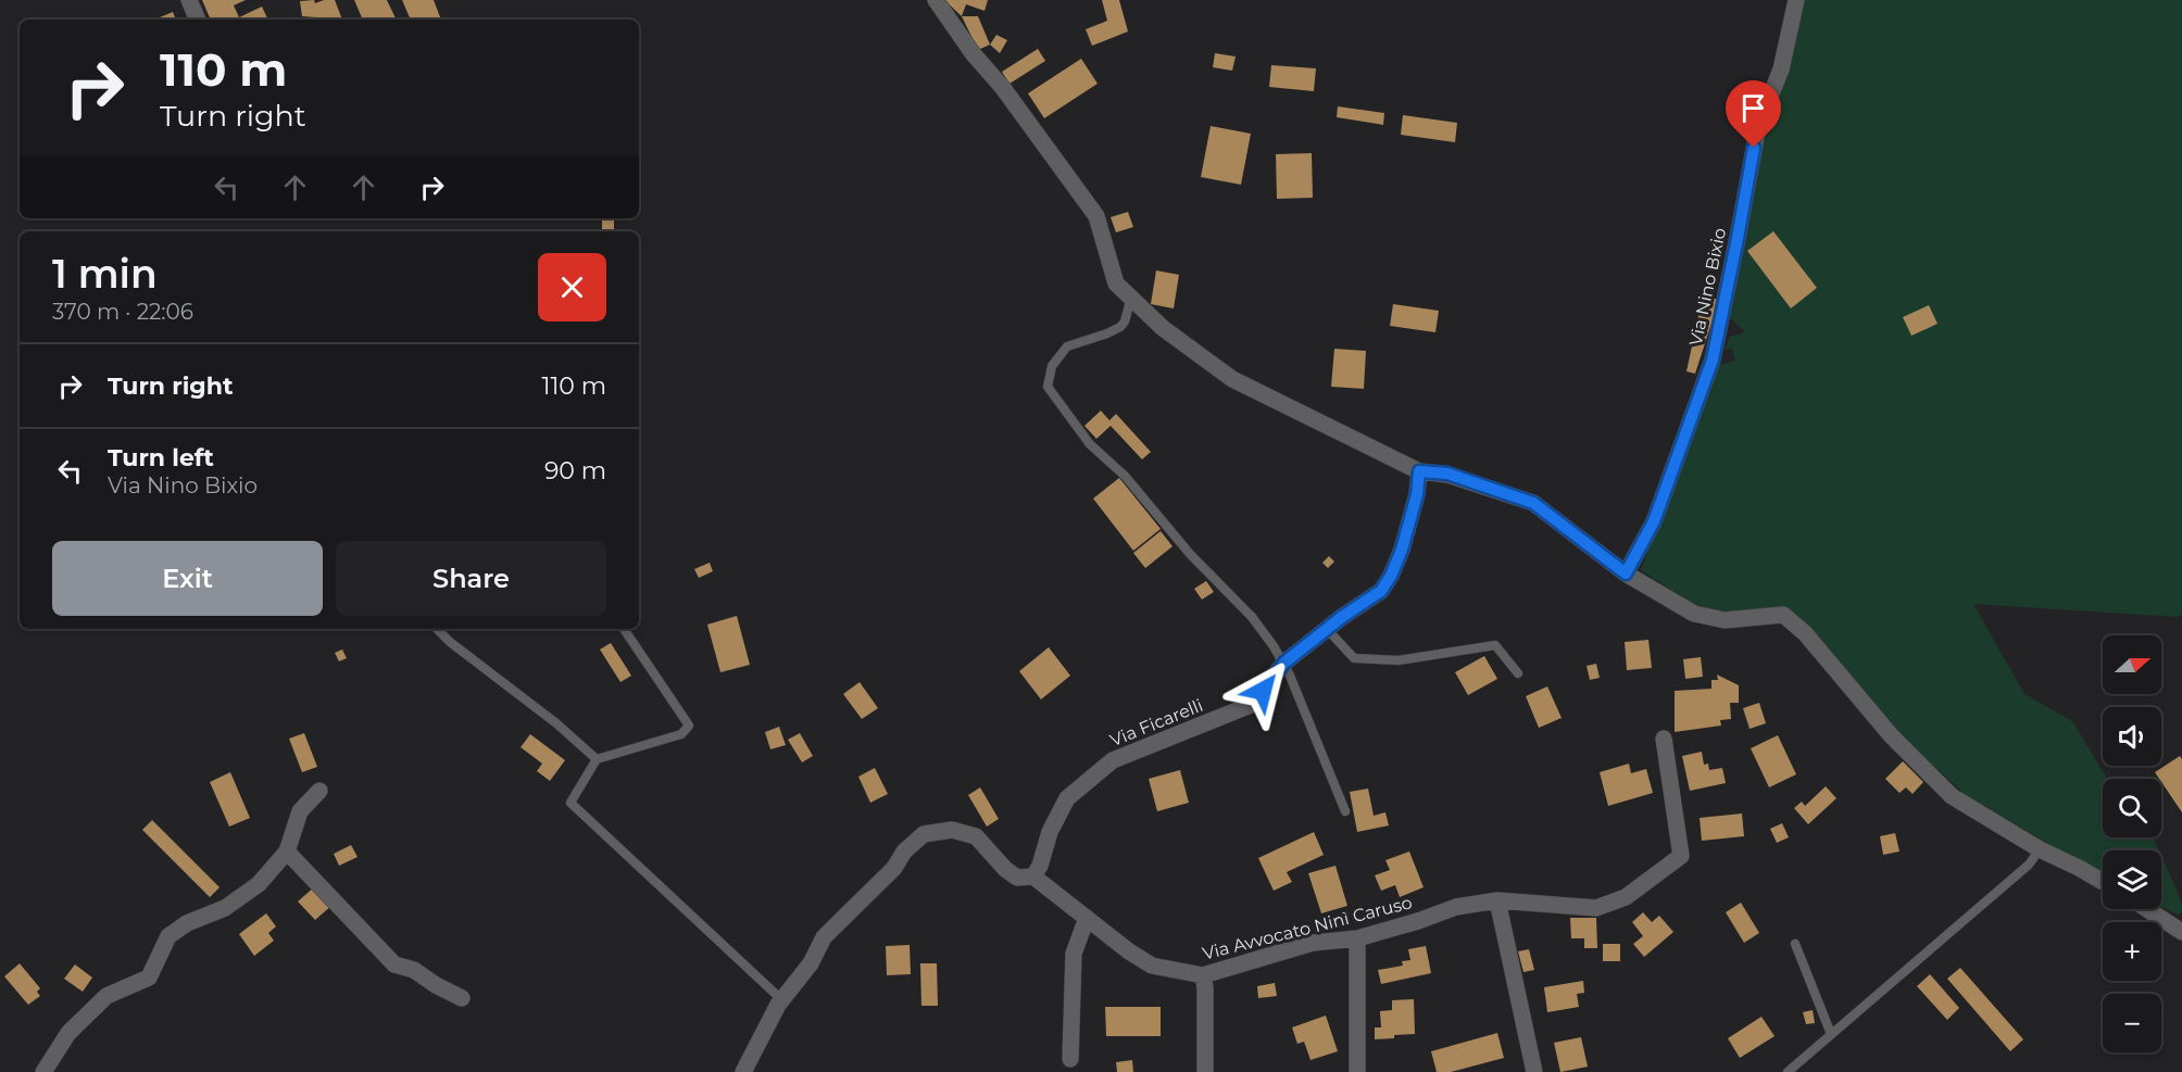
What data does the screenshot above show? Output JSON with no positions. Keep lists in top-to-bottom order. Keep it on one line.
{"streets":{"street":["Via Nino Bixio","Via Ficarelli","Via Avvocato Ninì Caruso"]},"crossings":[["Via Ficarelli","Via Avvocato Ninì Caruso"]],"north":"right","page":{"turn":["110 m","Turn right"],"heading":["1 min","370 m · 22:06"],"list":[{"name":"Turn right","value":"110 m"},{"name":"Turn left","note":"Via Nino Bixio","value":"90 m"}],"buttons":["Exit","Share"],"map_buttons":["+","−"]}}
